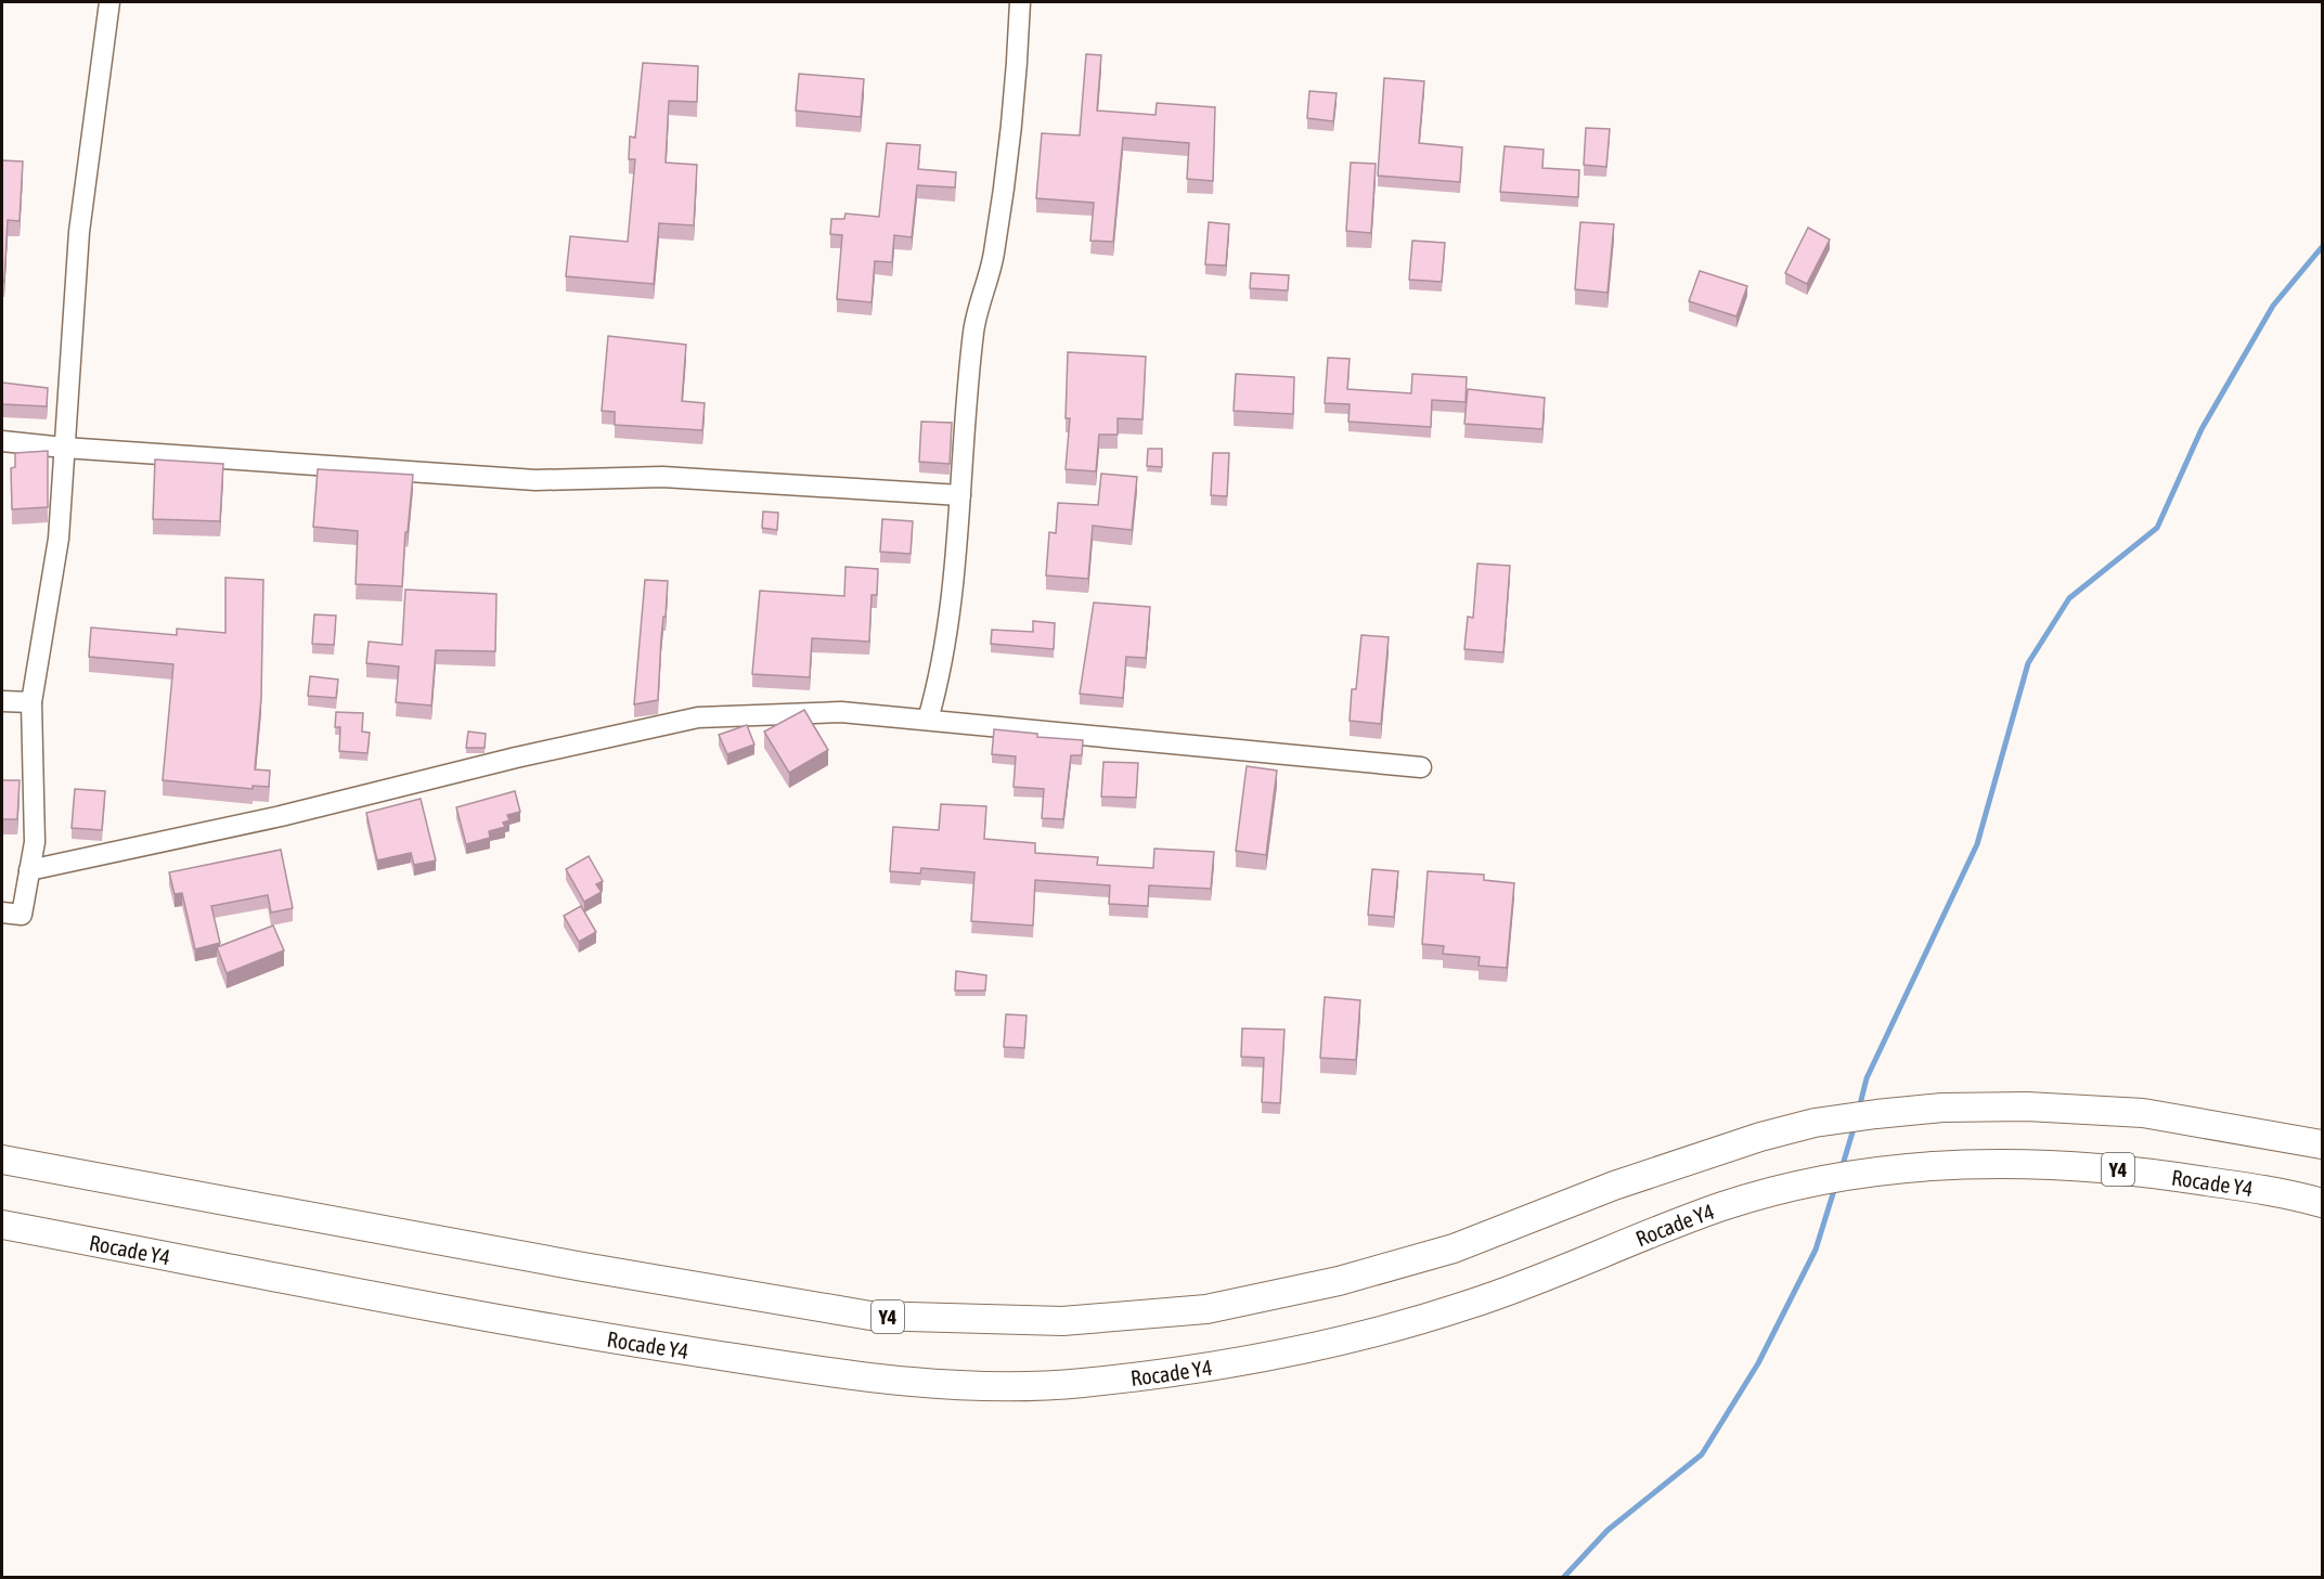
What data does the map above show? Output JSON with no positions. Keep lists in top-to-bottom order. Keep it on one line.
{"streets":{"highway":["Y4","Rocade Y4"]}}
